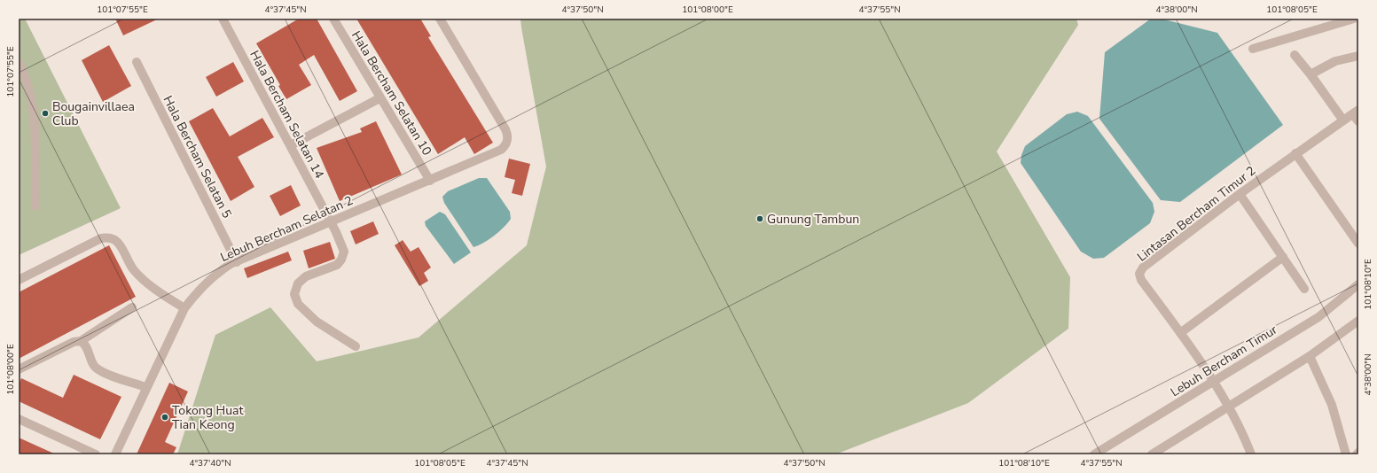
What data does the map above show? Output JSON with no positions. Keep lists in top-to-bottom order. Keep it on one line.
{"streets":{"street":["Hala Bercham Selatan 10","Hala Bercham Selatan 14","Hala Bercham Selatan 5","Lintasan Bercham Timur 2","Lebuh Bercham Selatan 2","Lebuh Bercham Timur"]},"crossings":[["Hala Bercham Selatan 10","Lebuh Bercham Selatan 2"],["Hala Bercham Selatan 14","Lebuh Bercham Selatan 2"],["Hala Bercham Selatan 5","Lebuh Bercham Selatan 2"],["Lintasan Bercham Timur 2","Lebuh Bercham Timur"]],"places":["Bougainvillaea Club","Gunung Tambun","Tokong Huat Tian Keong"],"coordinates":["101°07'55\"E","4°37'45\"N","4°37'50\"N","101°08'00\"E","4°37'55\"N","4°38'00\"N","101°08'05\"E","101°08'10\"E","4°37'40\"N"]}
